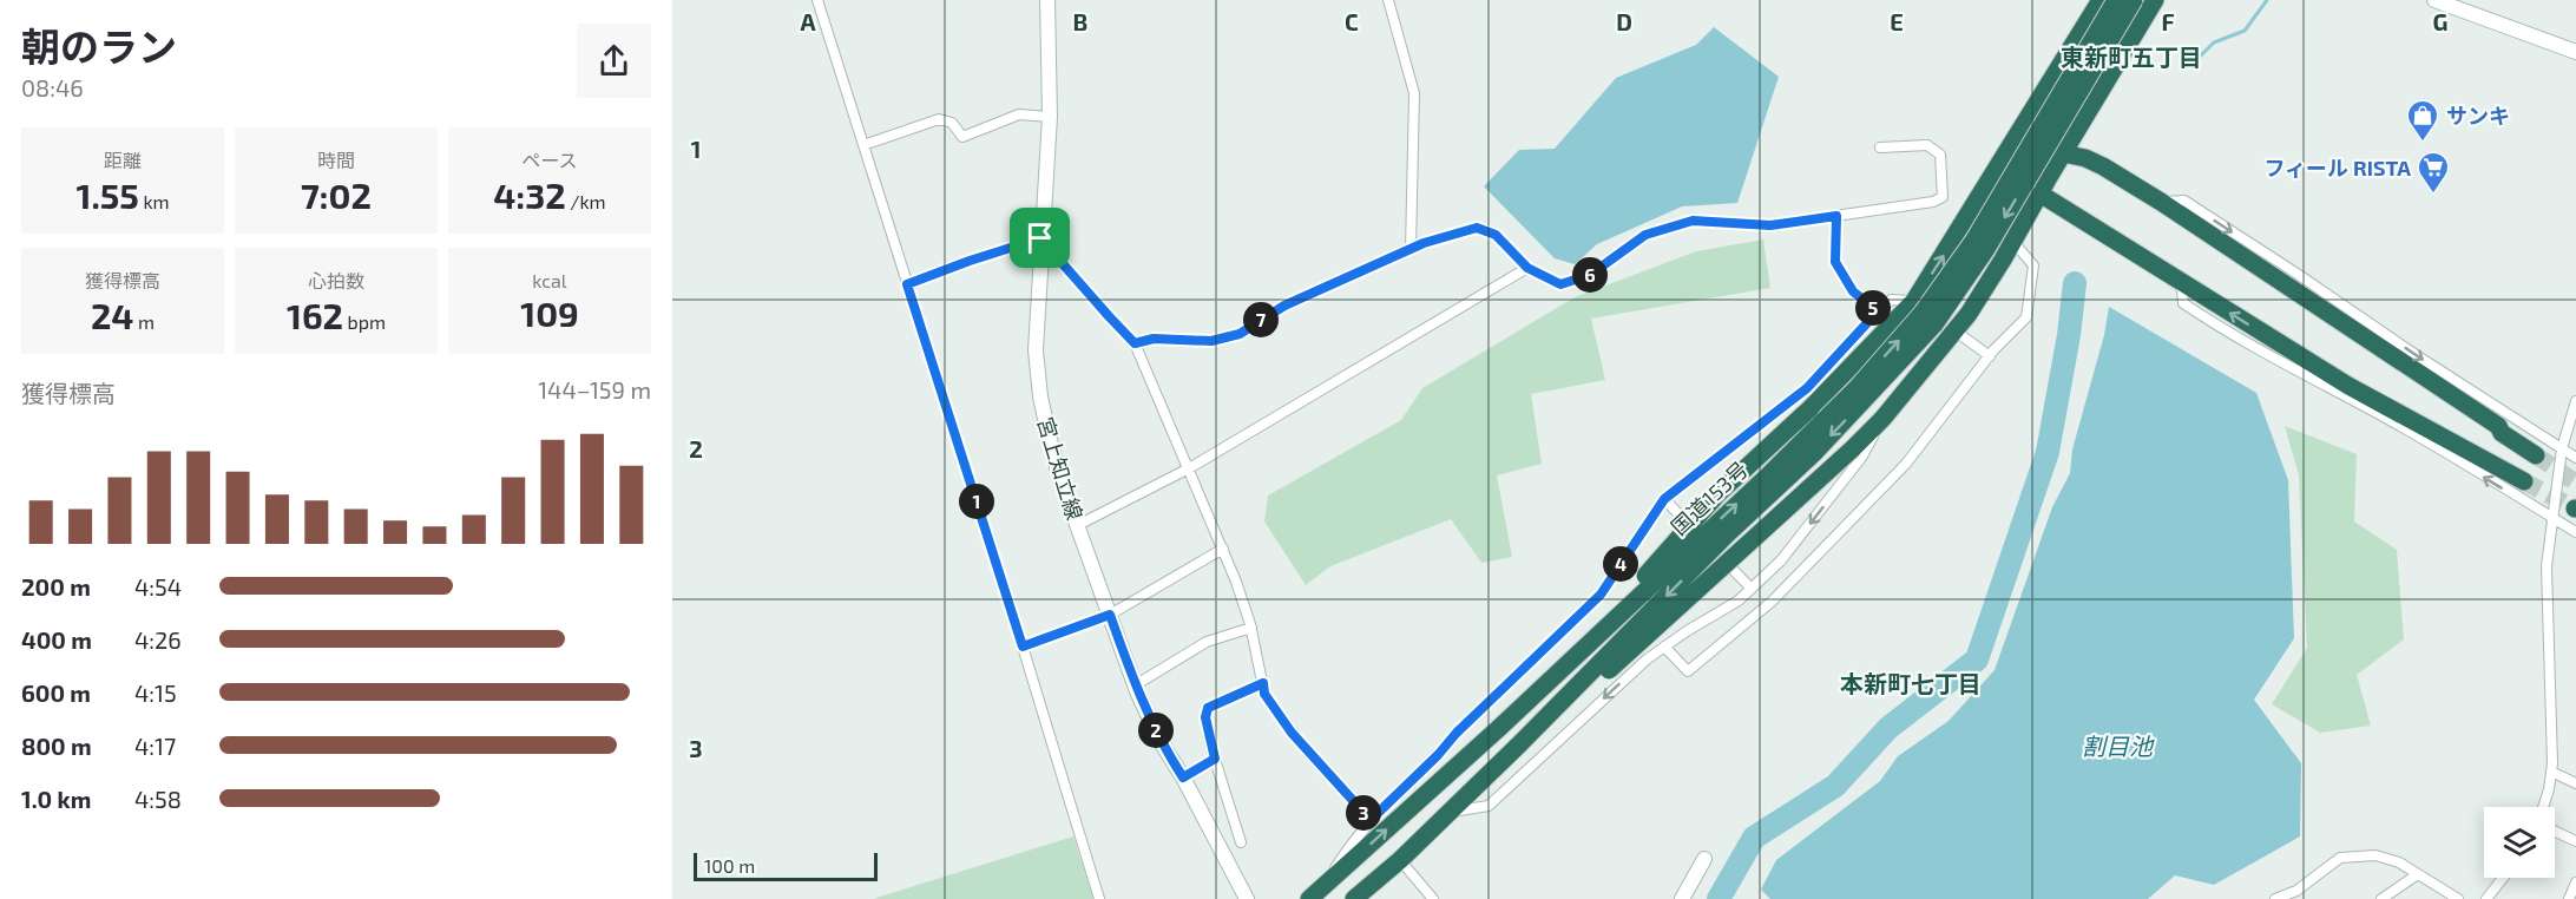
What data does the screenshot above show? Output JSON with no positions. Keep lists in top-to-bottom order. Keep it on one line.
{"streets":{"highway":["国道153号"],"main road":["宮上知立線"]},"districts":["東新町五丁目","本新町七丁目"],"water":["割目池"],"places":{"shop":["サンキ"],"supermarket":["フィール RISTA"]},"scale_bar":"100 m","page":{"heading":["朝のラン","08:46"],"stats":[["距離","1.55 km"],["時間","7:02"],["ペース","4:32 /km"],["獲得標高","24 m"],["心拍数","162 bpm"],["kcal","109"]],"pins":["6","5","7","1","4","2","3"],"chart":["獲得標高","144–159 m"],"list":[{"name":"200 m","note":"4:54"},{"name":"400 m","note":"4:26"},{"name":"600 m","note":"4:15"},{"name":"800 m","note":"4:17"},{"name":"1.0 km","note":"4:58"}],"scale":"100 m"},"grid":{"columns":["A","B","C","D","E","F","G"],"rows":["1","2","3"]}}
